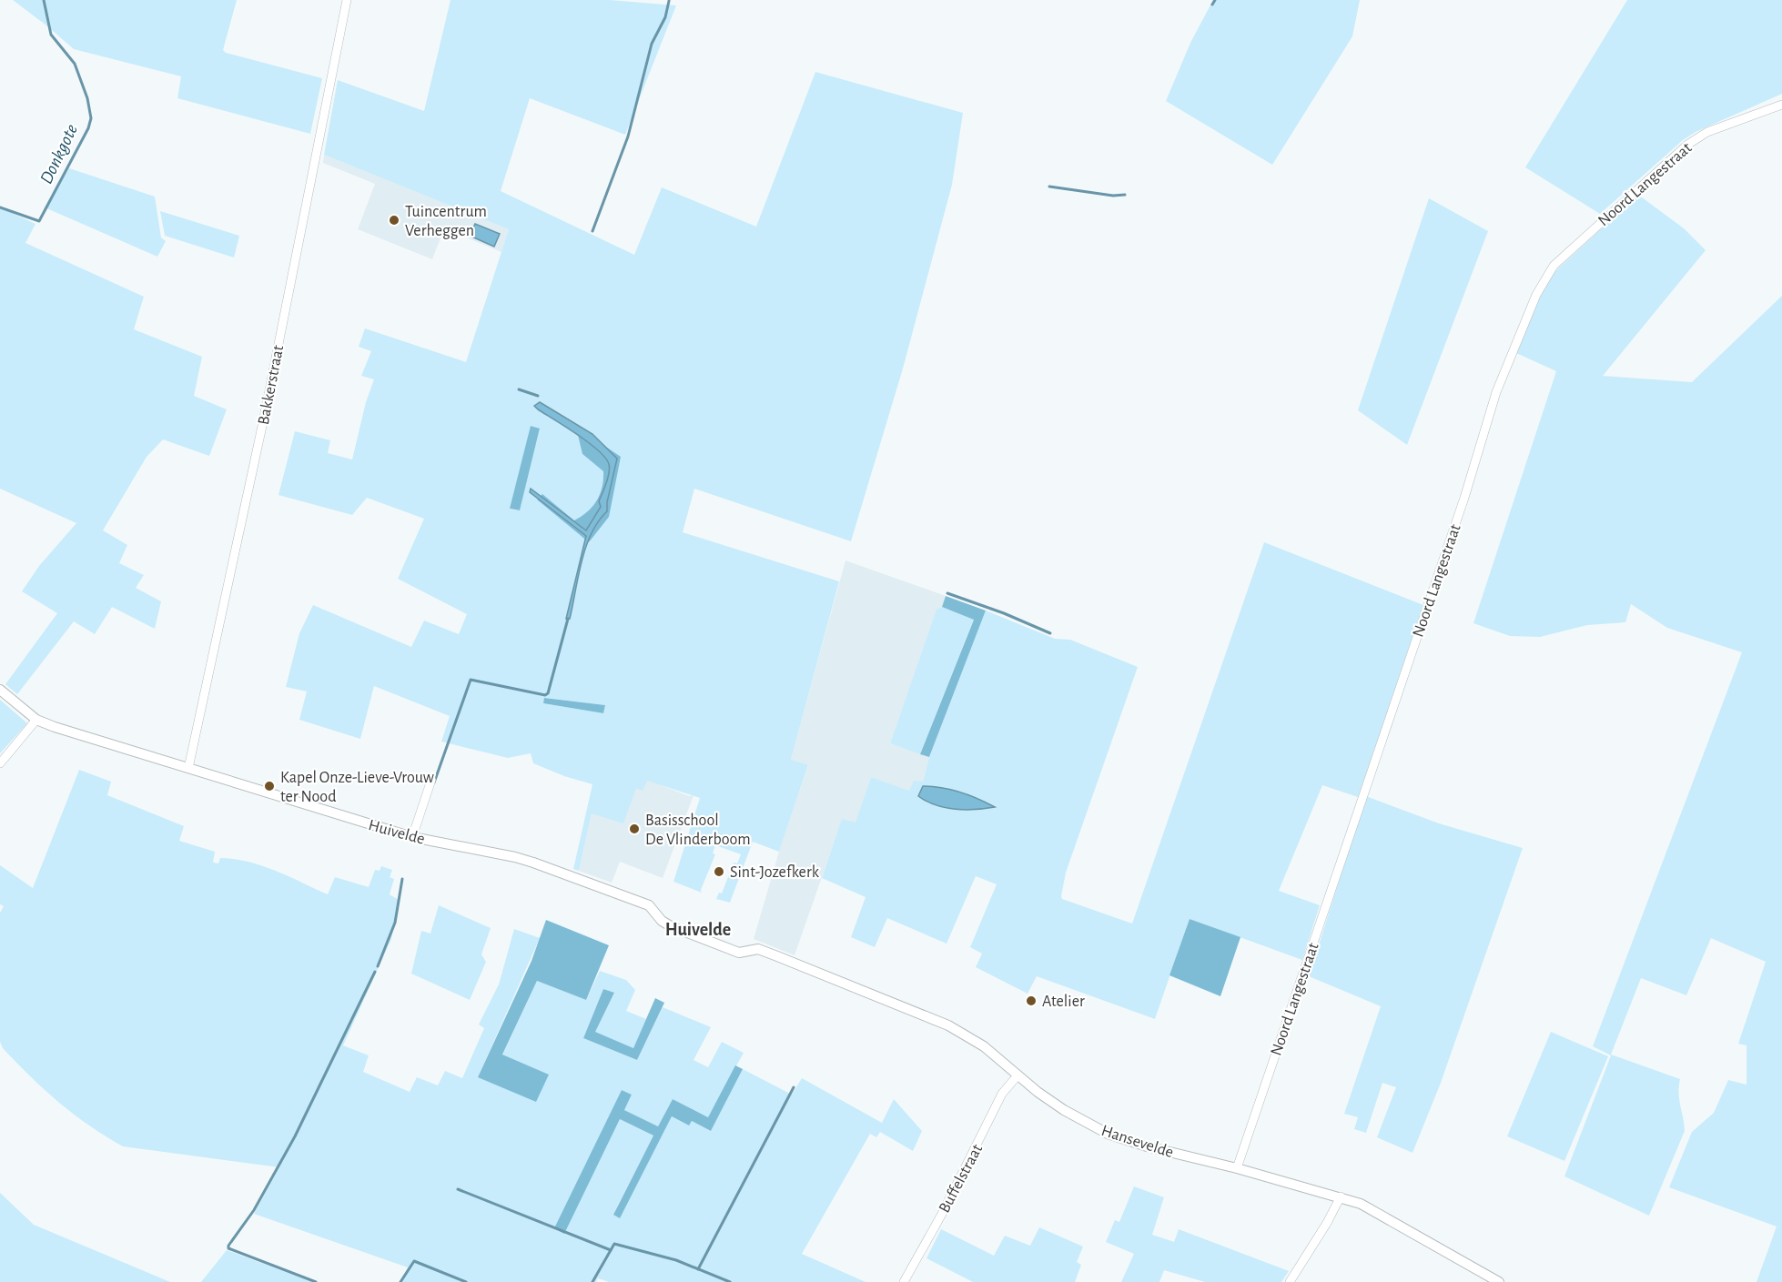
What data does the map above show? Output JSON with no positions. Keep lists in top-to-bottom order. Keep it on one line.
{"streets":{"street":["Noord Langestraat","Bakkerstraat","Huivelde","Hansevelde","Buffelstraat"]},"crossings":[["Noord Langestraat","Hansevelde"],["Bakkerstraat","Huivelde"],["Huivelde","Hansevelde"],["Hansevelde","Buffelstraat"]],"districts":["Huivelde"],"water":["Donkgote"],"places":["Tuincentrum Verheggen","Kapel Onze-Lieve-Vrouw ter Nood","Basisschool De Vlinderboom","Sint-Jozefkerk","Atelier"]}
